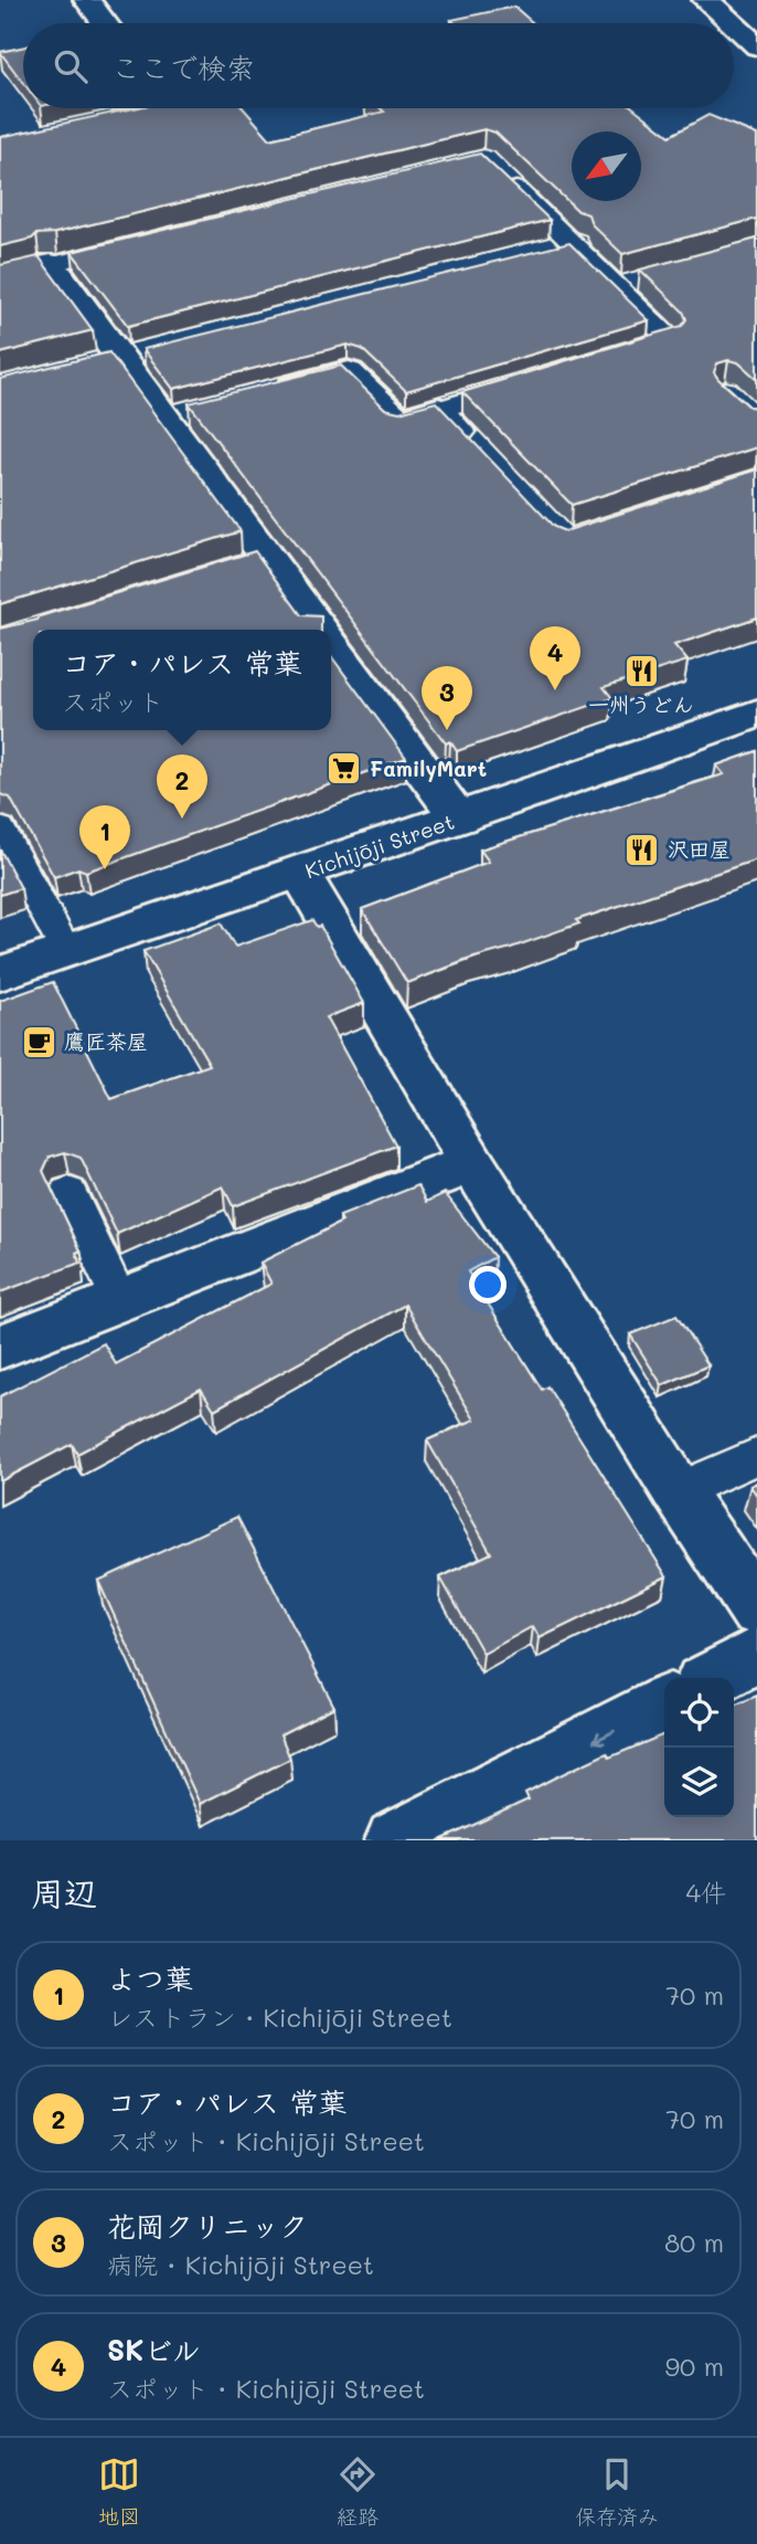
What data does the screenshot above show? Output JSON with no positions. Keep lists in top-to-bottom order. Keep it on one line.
{"streets":{"street":["Kichijōji Street"]},"places":{"restaurant":["一州うどん","沢田屋"],"supermarket":["FamilyMart"],"cafe":["鷹匠茶屋"]},"north":"bottom left","page":{"search":"ここで検索","pins":["4","3","2","1"],"popup":["コア・パレス 常葉","スポット"],"heading":["周辺","4件"],"list":[{"mark":"1","name":"よつ葉","note":"レストラン · Kichijōji Street","value":"70 m"},{"mark":"2","name":"コア・パレス 常葉","note":"スポット · Kichijōji Street","value":"70 m"},{"mark":"3","name":"花岡クリニック","note":"病院 · Kichijōji Street","value":"80 m"},{"mark":"4","name":"SKビル","note":"スポット · Kichijōji Street","value":"90 m"}],"nav":["地図","経路","保存済み"]}}
